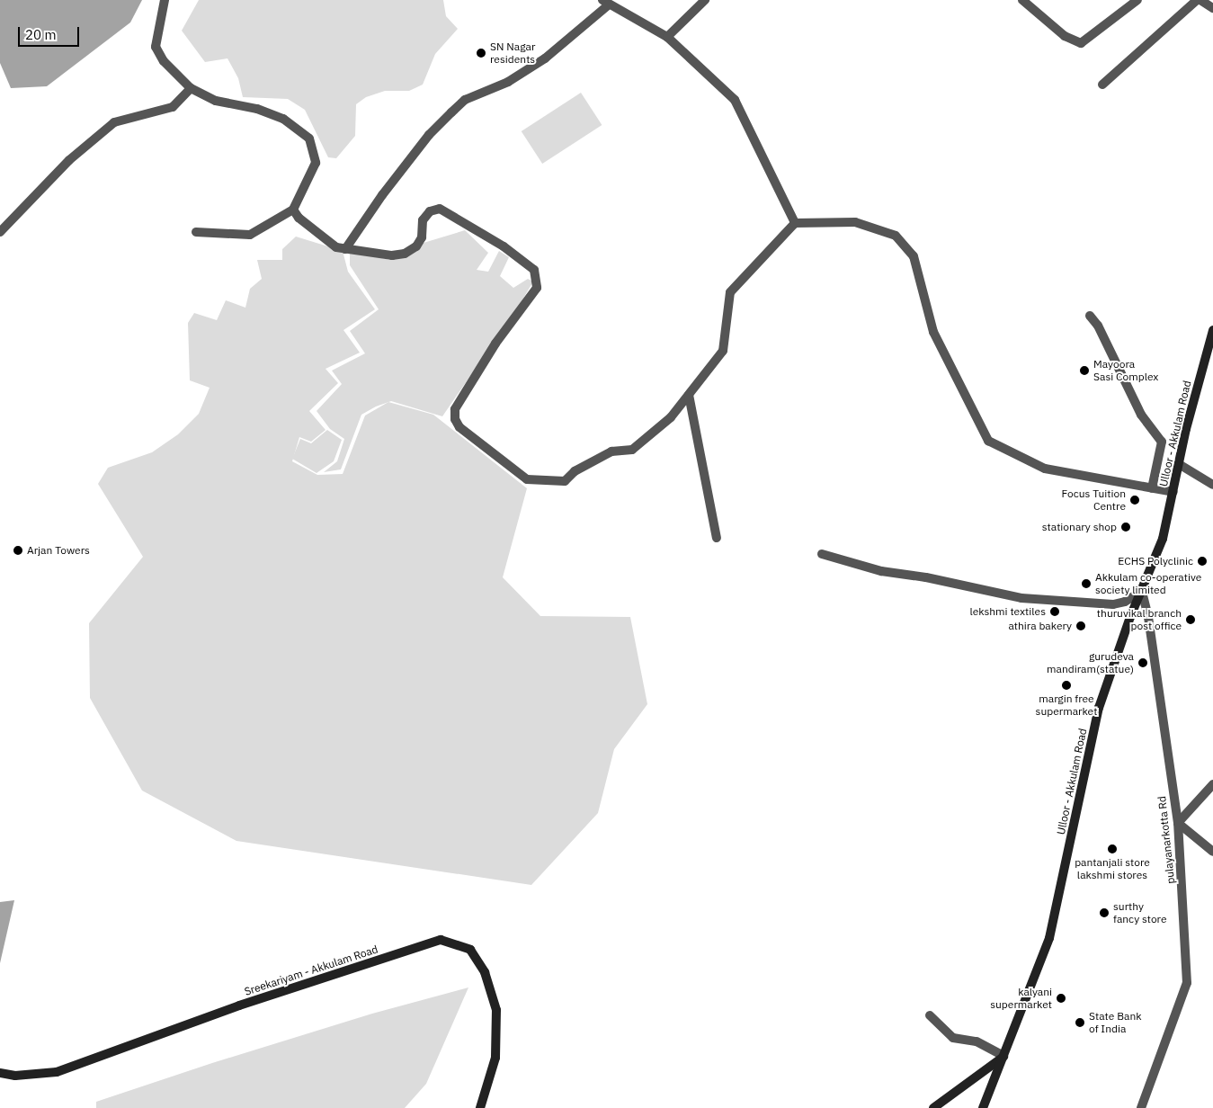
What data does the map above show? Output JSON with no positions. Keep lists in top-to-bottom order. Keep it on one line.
{"streets":{"main road":["Ulloor - Akkulam Road","Sreekariyam - Akkulam Road"],"street":["pulayanarkotta Rd"]},"crossings":[["Ulloor - Akkulam Road","pulayanarkotta Rd"]],"places":["SN Nagar residents","Mayoora Sasi Complex","Focus Tuition Centre","stationary shop","Arjan Towers","ECHS Polyclinic","Akkulam co-operative society limited","lekshmi textiles","thuruvikal branch post office","athira bakery","gurudeva mandiram(statue)","margin free supermarket","pantanjali store lakshmi stores","surthy fancy store","kalyani supermarket","State Bank of India"],"scale_bar":"20 m"}
